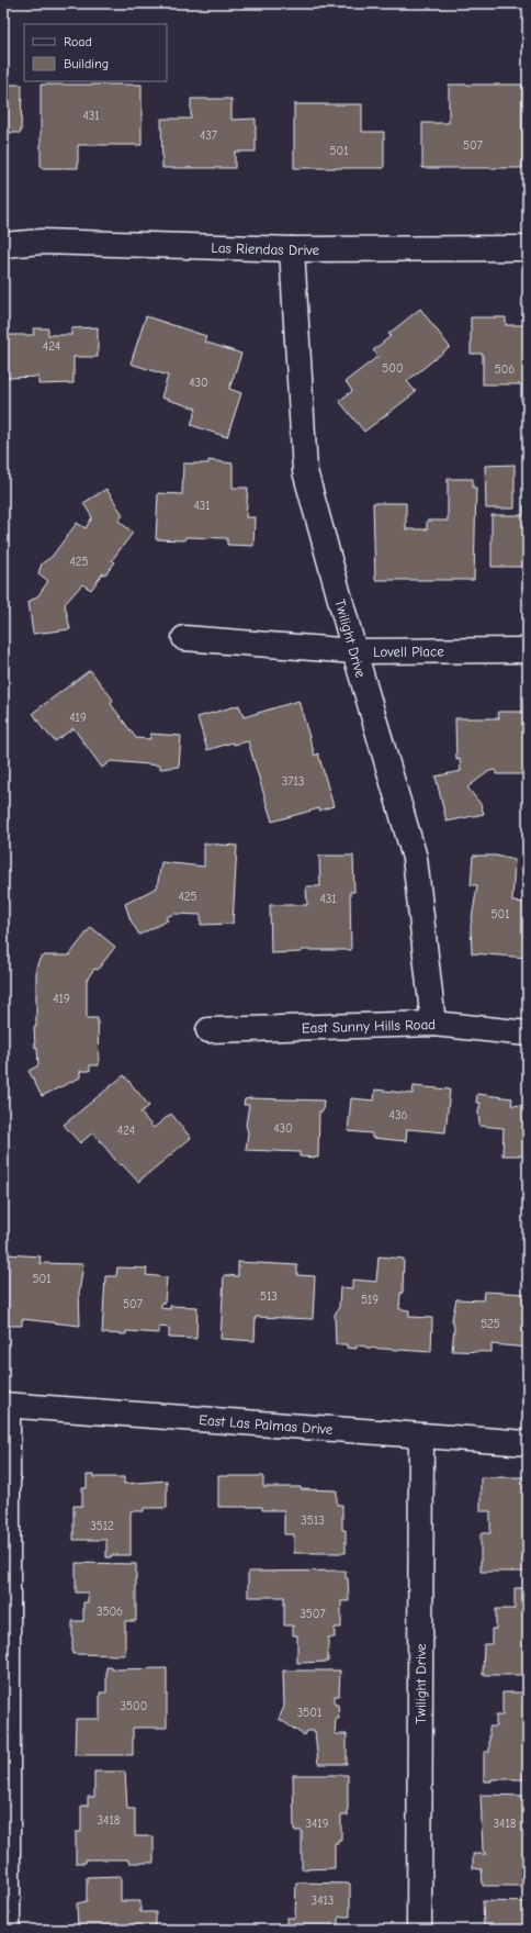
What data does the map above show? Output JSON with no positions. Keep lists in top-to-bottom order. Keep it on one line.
{"streets":{"street":["Las Riendas Drive","Twilight Drive","Lovell Place","East Sunny Hills Road","East Las Palmas Drive"]},"crossings":[["Las Riendas Drive","Twilight Drive"],["Twilight Drive","Lovell Place"],["Twilight Drive","East Sunny Hills Road"],["Twilight Drive","East Las Palmas Drive"]],"house_numbers":["431","437","507","501","424","500","506","430","431","425","419","3713","425","431","501","419","436","430","424","501","513","519","507","525","3513","3512","3506","3507","3500","3501","3418","3419","3418","3413"],"legend":["Road","Building"]}
